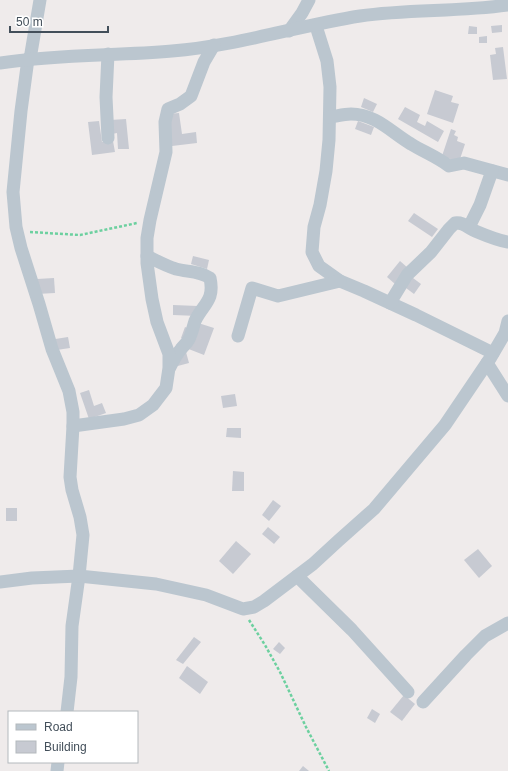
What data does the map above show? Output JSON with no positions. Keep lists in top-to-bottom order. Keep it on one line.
{"legend":["Road","Building"],"scale_bar":"50 m"}
